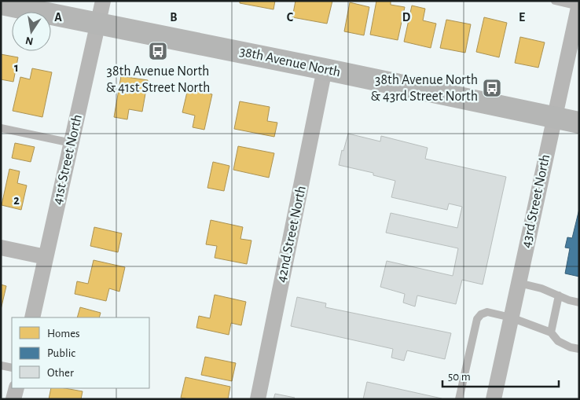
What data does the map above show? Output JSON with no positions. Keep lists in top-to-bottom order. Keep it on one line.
{"streets":{"main road":["38th Avenue North"],"street":["41st Street North","43rd Street North","42nd Street North"]},"crossings":[["38th Avenue North","41st Street North"],["38th Avenue North","43rd Street North"],["38th Avenue North","42nd Street North"]],"places":{"bus stop":["38th Avenue North & 41st Street North","38th Avenue North & 43rd Street North"]},"legend":["Homes","Public","Other"],"scale_bar":"50 m","north":"bottom","grid":{"columns":["A","B","C","D","E"],"rows":["1","2"]}}
